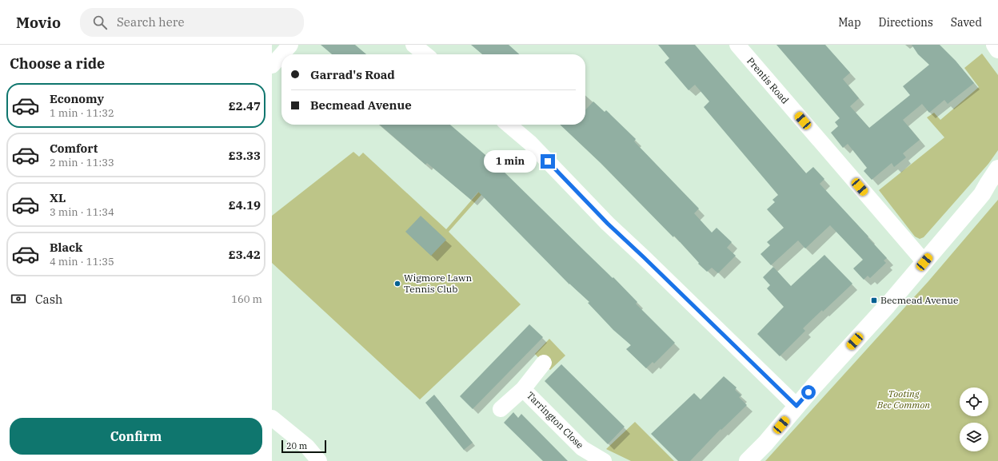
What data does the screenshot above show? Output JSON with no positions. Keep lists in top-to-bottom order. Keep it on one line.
{"streets":{"street":["Prentis Road","Tarrington Close"]},"parks":["Tooting Bec Common"],"places":{"other":["Wigmore Lawn Tennis Club"],"transit":["Becmead Avenue"]},"scale_bar":"20 m","page":{"header":"Movio","search":"Search here","nav":["Map","Directions","Saved"],"heading":"Choose a ride","banner":["Garrad's Road","Becmead Avenue"],"list":[{"name":"Economy","note":"1 min · 11:32","value":"£2.47"},{"name":"Comfort","note":"2 min · 11:33","value":"£3.33"},{"name":"XL","note":"3 min · 11:34","value":"£4.19"},{"name":"Black","note":"4 min · 11:35","value":"£3.42"}],"bubble":"1 min","pay":["Cash","160 m"],"buttons":"Confirm","scale":"20 m"}}
